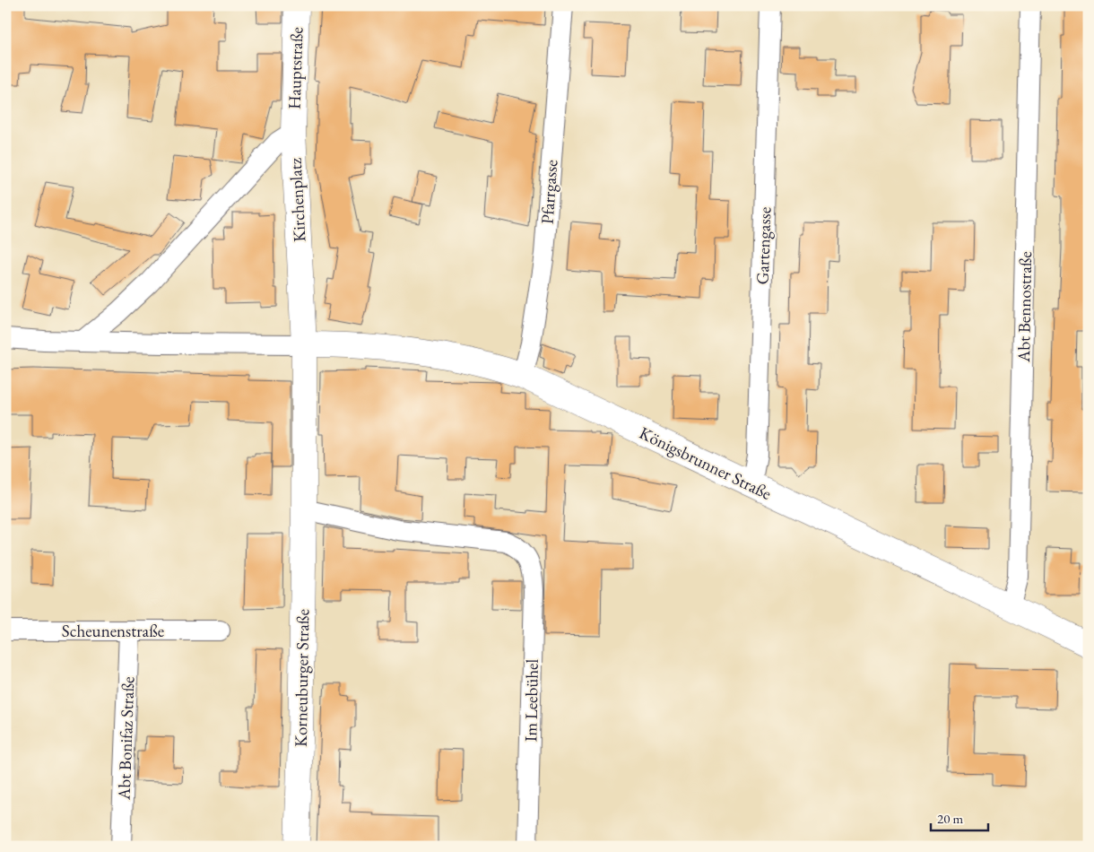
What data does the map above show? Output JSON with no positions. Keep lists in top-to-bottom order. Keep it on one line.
{"streets":{"street":["Hauptstraße","Pfarrgasse","Kirchenplatz","Gartengasse","Abt Bennostraße","Königsbrunner Straße","Scheunenstraße","Korneuburger Straße","Im Leebühel","Abt Bonifaz Straße"]},"crossings":[["Hauptstraße","Kirchenplatz"],["Pfarrgasse","Königsbrunner Straße"],["Kirchenplatz","Königsbrunner Straße"],["Kirchenplatz","Korneuburger Straße"],["Gartengasse","Königsbrunner Straße"],["Abt Bennostraße","Königsbrunner Straße"],["Königsbrunner Straße","Korneuburger Straße"],["Scheunenstraße","Abt Bonifaz Straße"],["Korneuburger Straße","Im Leebühel"]],"scale_bar":"20 m"}
